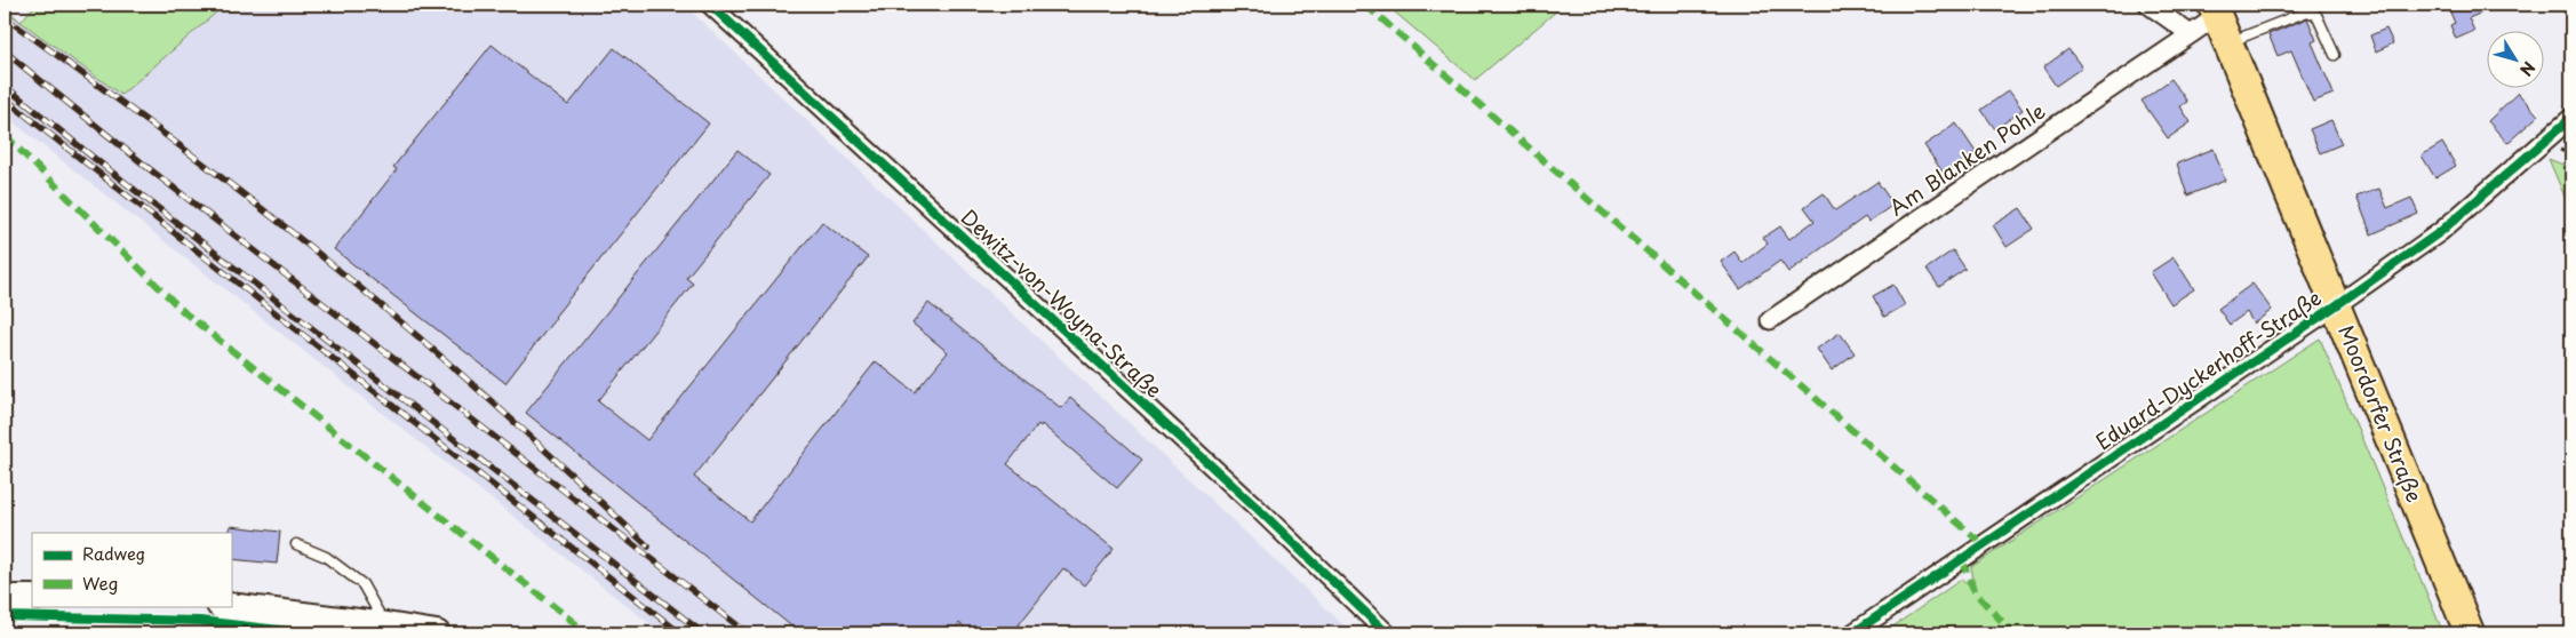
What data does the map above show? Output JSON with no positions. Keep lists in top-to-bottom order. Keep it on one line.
{"streets":{"main road":["Moordorfer Straße"],"street":["Am Blanken Pohle","Dewitz-von-Woyna-Straße","Eduard-Dyckerhoff-Straße"]},"crossings":[["Am Blanken Pohle","Moordorfer Straße"],["Eduard-Dyckerhoff-Straße","Moordorfer Straße"]],"legend":["Radweg","Weg"],"north":"bottom right"}
